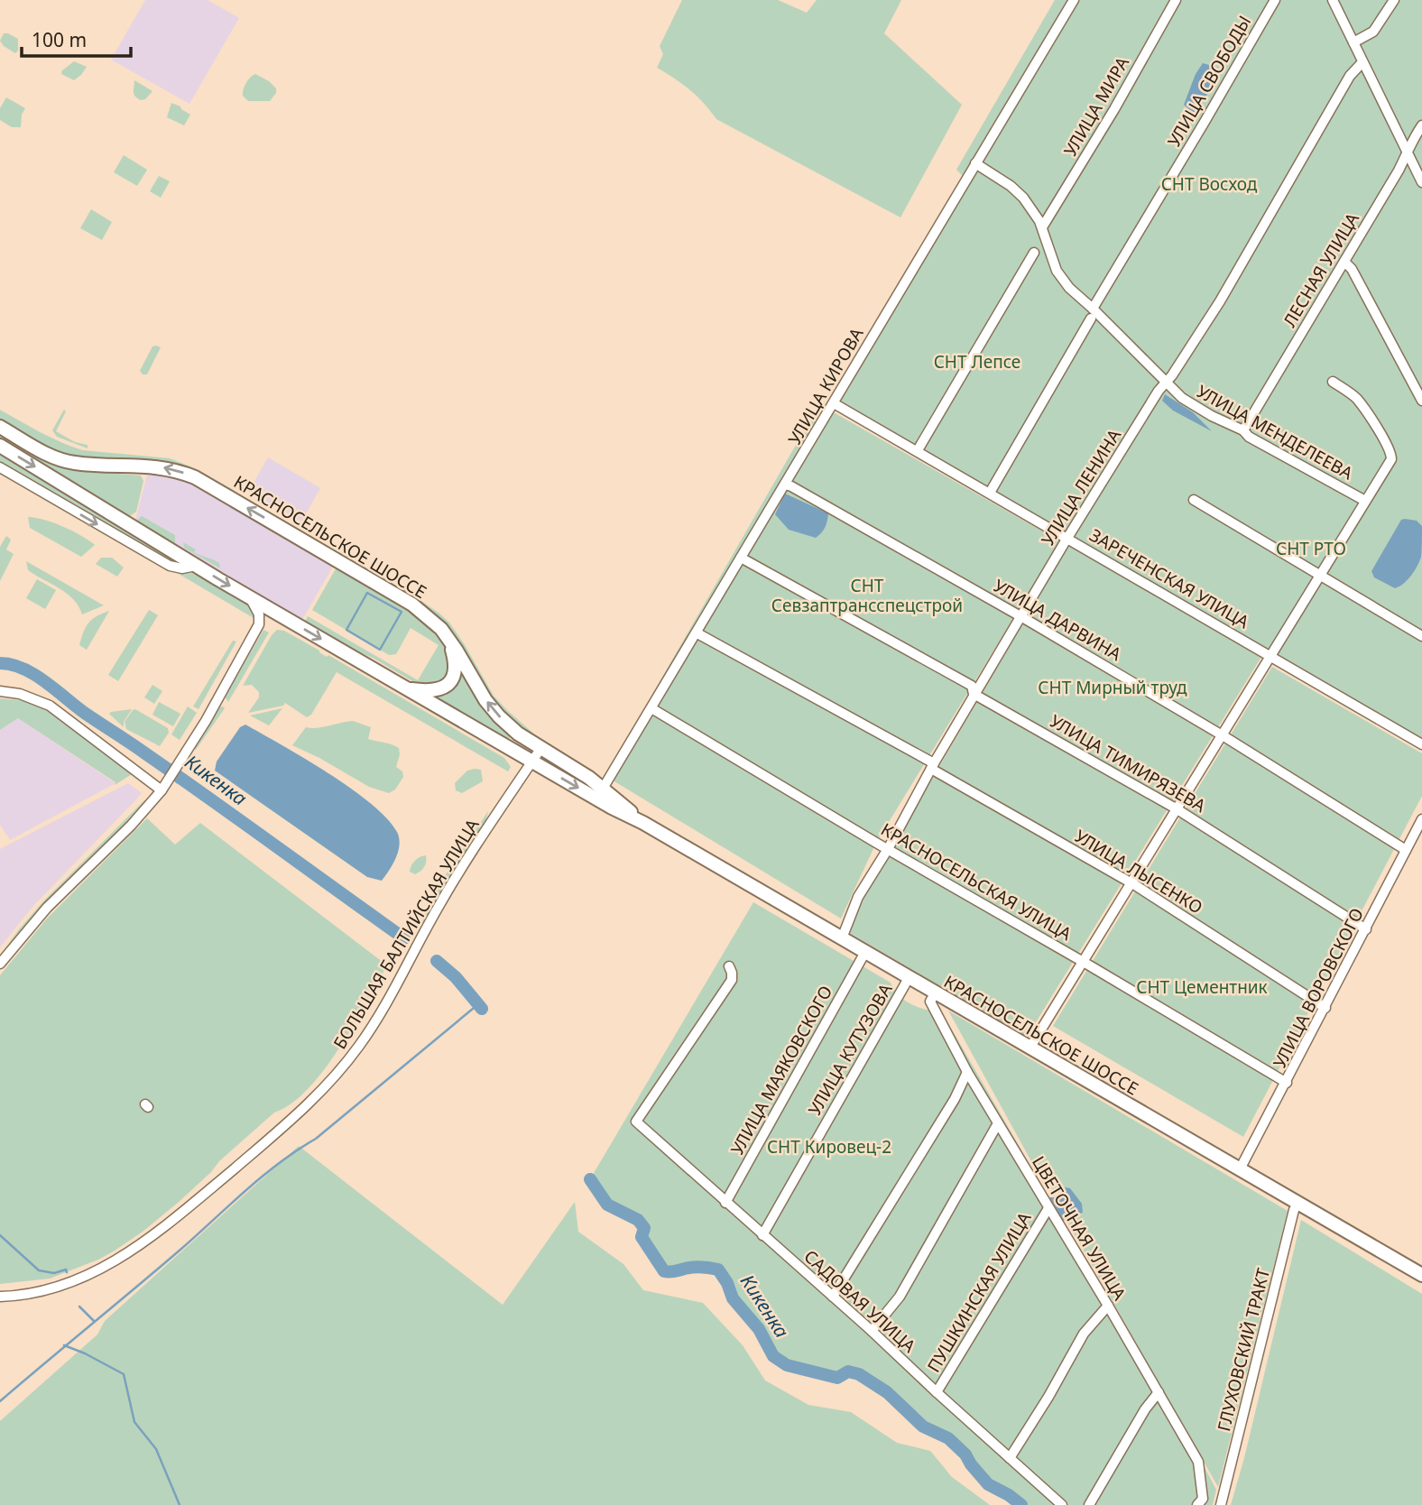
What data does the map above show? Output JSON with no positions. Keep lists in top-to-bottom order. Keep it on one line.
{"streets":{"main road":["КРАСНОСЕЛЬСКОЕ ШОССЕ"],"street":["УЛИЦА СВОБОДЫ","УЛИЦА МИРА","ЛЕСНАЯ УЛИЦА","УЛИЦА КИРОВА","УЛИЦА МЕНДЕЛЕЕВА","УЛИЦА ЛЕНИНА","ЗАРЕЧЕНСКАЯ УЛИЦА","УЛИЦА ДАРВИНА","УЛИЦА ТИМИРЯЗЕВА","УЛИЦА ЛЫСЕНКО","КРАСНОСЕЛЬСКАЯ УЛИЦА","БОЛЬШАЯ БАЛТИЙСКАЯ УЛИЦА","УЛИЦА ВОРОВСКОГО","УЛИЦА КУТУЗОВА","УЛИЦА МАЯКОВСКОГО","ЦВЕТОЧНАЯ УЛИЦА","ПУШКИНСКАЯ УЛИЦА","САДОВАЯ УЛИЦА","ГЛУХОВСКИЙ ТРАКТ"]},"crossings":[["УЛИЦА СВОБОДЫ","УЛИЦА МЕНДЕЛЕЕВА"],["УЛИЦА МИРА","УЛИЦА МЕНДЕЛЕЕВА"],["ЛЕСНАЯ УЛИЦА","УЛИЦА МЕНДЕЛЕЕВА"],["УЛИЦА КИРОВА","УЛИЦА МЕНДЕЛЕЕВА"],["УЛИЦА КИРОВА","КРАСНОСЕЛЬСКОЕ ШОССЕ"],["УЛИЦА КИРОВА","ЗАРЕЧЕНСКАЯ УЛИЦА"],["УЛИЦА КИРОВА","УЛИЦА ДАРВИНА"],["УЛИЦА КИРОВА","УЛИЦА ТИМИРЯЗЕВА"],["УЛИЦА КИРОВА","УЛИЦА ЛЫСЕНКО"],["УЛИЦА КИРОВА","КРАСНОСЕЛЬСКАЯ УЛИЦА"],["УЛИЦА МЕНДЕЛЕЕВА","УЛИЦА ЛЕНИНА"],["УЛИЦА ЛЕНИНА","КРАСНОСЕЛЬСКОЕ ШОССЕ"],["УЛИЦА ЛЕНИНА","ЗАРЕЧЕНСКАЯ УЛИЦА"],["УЛИЦА ЛЕНИНА","УЛИЦА ДАРВИНА"],["УЛИЦА ЛЕНИНА","УЛИЦА ТИМИРЯЗЕВА"],["УЛИЦА ЛЕНИНА","УЛИЦА ЛЫСЕНКО"],["УЛИЦА ЛЕНИНА","КРАСНОСЕЛЬСКАЯ УЛИЦА"],["КРАСНОСЕЛЬСКОЕ ШОССЕ","БОЛЬШАЯ БАЛТИЙСКАЯ УЛИЦА"],["КРАСНОСЕЛЬСКОЕ ШОССЕ","УЛИЦА ВОРОВСКОГО"],["КРАСНОСЕЛЬСКОЕ ШОССЕ","УЛИЦА КУТУЗОВА"],["КРАСНОСЕЛЬСКОЕ ШОССЕ","УЛИЦА МАЯКОВСКОГО"],["КРАСНОСЕЛЬСКОЕ ШОССЕ","ЦВЕТОЧНАЯ УЛИЦА"],["КРАСНОСЕЛЬСКОЕ ШОССЕ","ГЛУХОВСКИЙ ТРАКТ"],["УЛИЦА ДАРВИНА","УЛИЦА ВОРОВСКОГО"],["УЛИЦА ТИМИРЯЗЕВА","УЛИЦА ВОРОВСКОГО"],["УЛИЦА ЛЫСЕНКО","УЛИЦА ВОРОВСКОГО"],["КРАСНОСЕЛЬСКАЯ УЛИЦА","УЛИЦА ВОРОВСКОГО"],["УЛИЦА КУТУЗОВА","САДОВАЯ УЛИЦА"],["УЛИЦА МАЯКОВСКОГО","САДОВАЯ УЛИЦА"],["ЦВЕТОЧНАЯ УЛИЦА","ПУШКИНСКАЯ УЛИЦА"],["ПУШКИНСКАЯ УЛИЦА","САДОВАЯ УЛИЦА"]],"water":["Кикенка"],"parks":["СНТ Восход","СНТ Лепсе","СНТ РТО","СНТ Севзаптрансспецстрой","СНТ Мирный труд","СНТ Цементник","СНТ Кировец-2"],"scale_bar":"100 m"}
